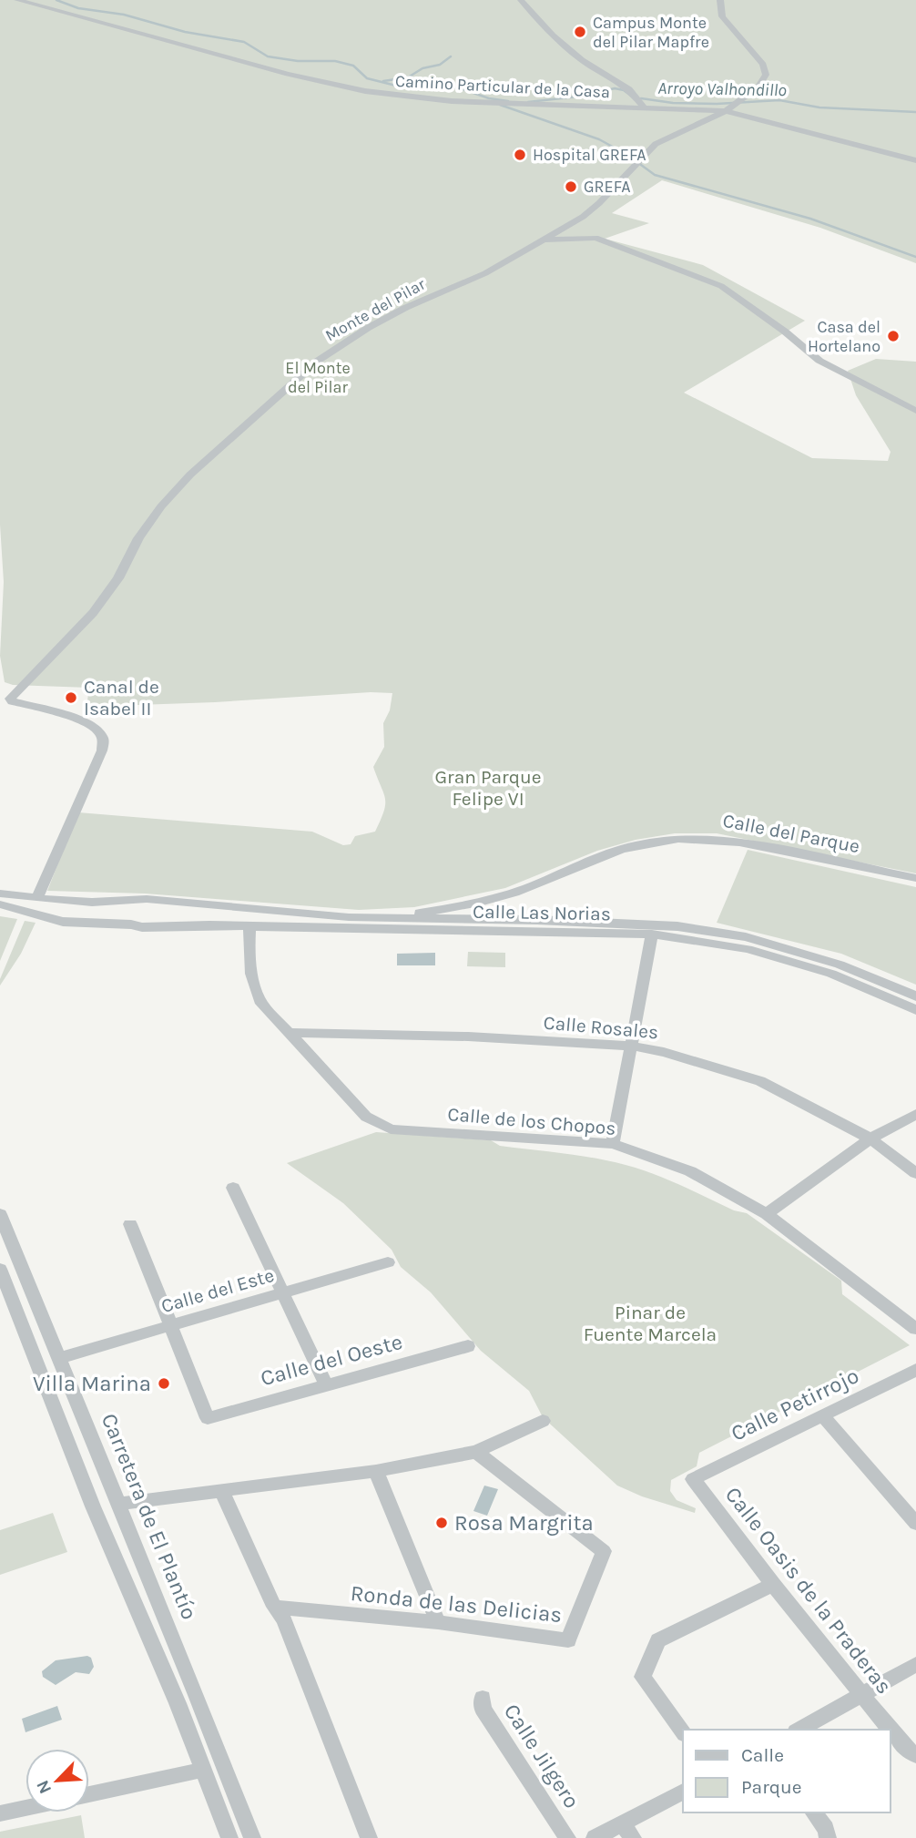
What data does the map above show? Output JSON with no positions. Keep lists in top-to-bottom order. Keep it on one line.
{"streets":{"street":["Camino Particular de la Casa","Monte del Pilar","Calle del Parque","Calle Las Norias","Calle Rosales","Calle de los Chopos","Calle del Este","Calle del Oeste","Calle Petirrojo","Carretera de El Plantío","Calle Oasis de la Praderas","Ronda de las Delicias","Calle Jilgero"]},"crossings":[["Camino Particular de la Casa","Monte del Pilar"],["Monte del Pilar","Calle Las Norias"],["Calle del Parque","Calle Las Norias"],["Calle Las Norias","Calle de los Chopos"],["Calle Rosales","Calle de los Chopos"],["Calle del Este","Calle del Oeste"],["Calle del Este","Carretera de El Plantío"],["Calle Petirrojo","Calle Oasis de la Praderas"]],"water":["Arroyo Valhondillo"],"parks":["El Monte del Pilar","Gran Parque Felipe VI","Pinar de Fuente Marcela"],"places":["Campus Monte del Pilar Mapfre","Hospital GREFA","GREFA","Casa del Hortelano","Canal de Isabel II","Villa Marina","Rosa Margrita"],"legend":["Calle","Parque"],"north":"bottom left"}
